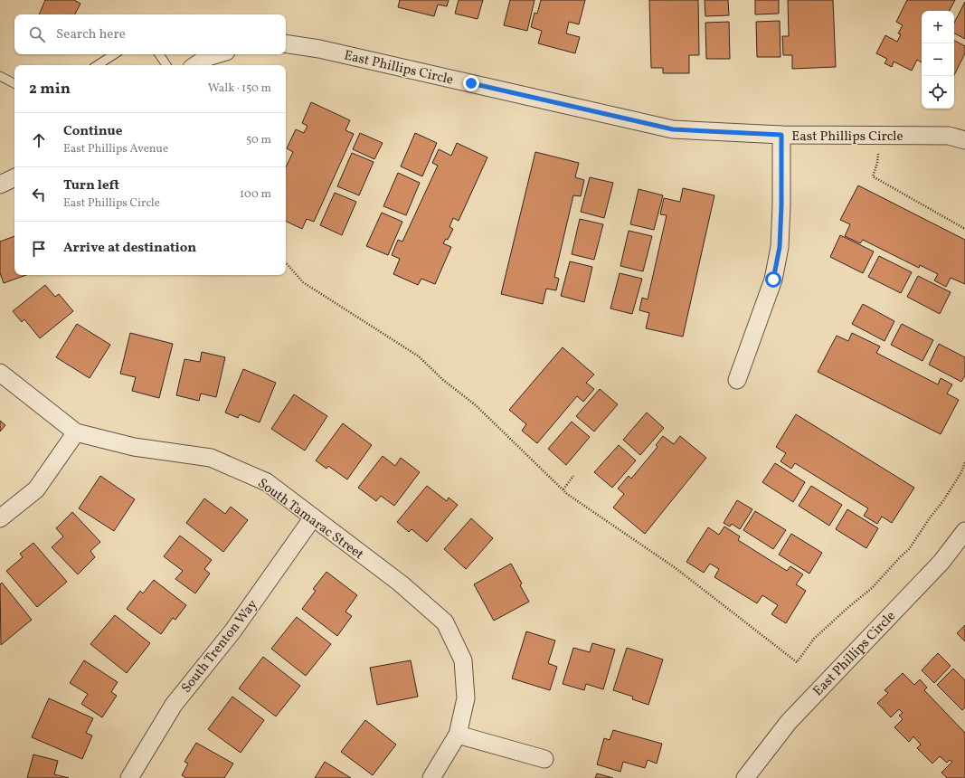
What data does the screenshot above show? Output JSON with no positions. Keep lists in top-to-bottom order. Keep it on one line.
{"streets":{"street":["East Phillips Circle","South Tamarac Street","South Trenton Way"]},"crossings":[["South Tamarac Street","South Trenton Way"]],"page":{"map_buttons":["+","−"],"search":"Search here","heading":["2 min","Walk · 150 m"],"list":[["Continue","East Phillips Avenue","50 m"],["Turn left","East Phillips Circle","100 m"],"Arrive at destination"]}}
